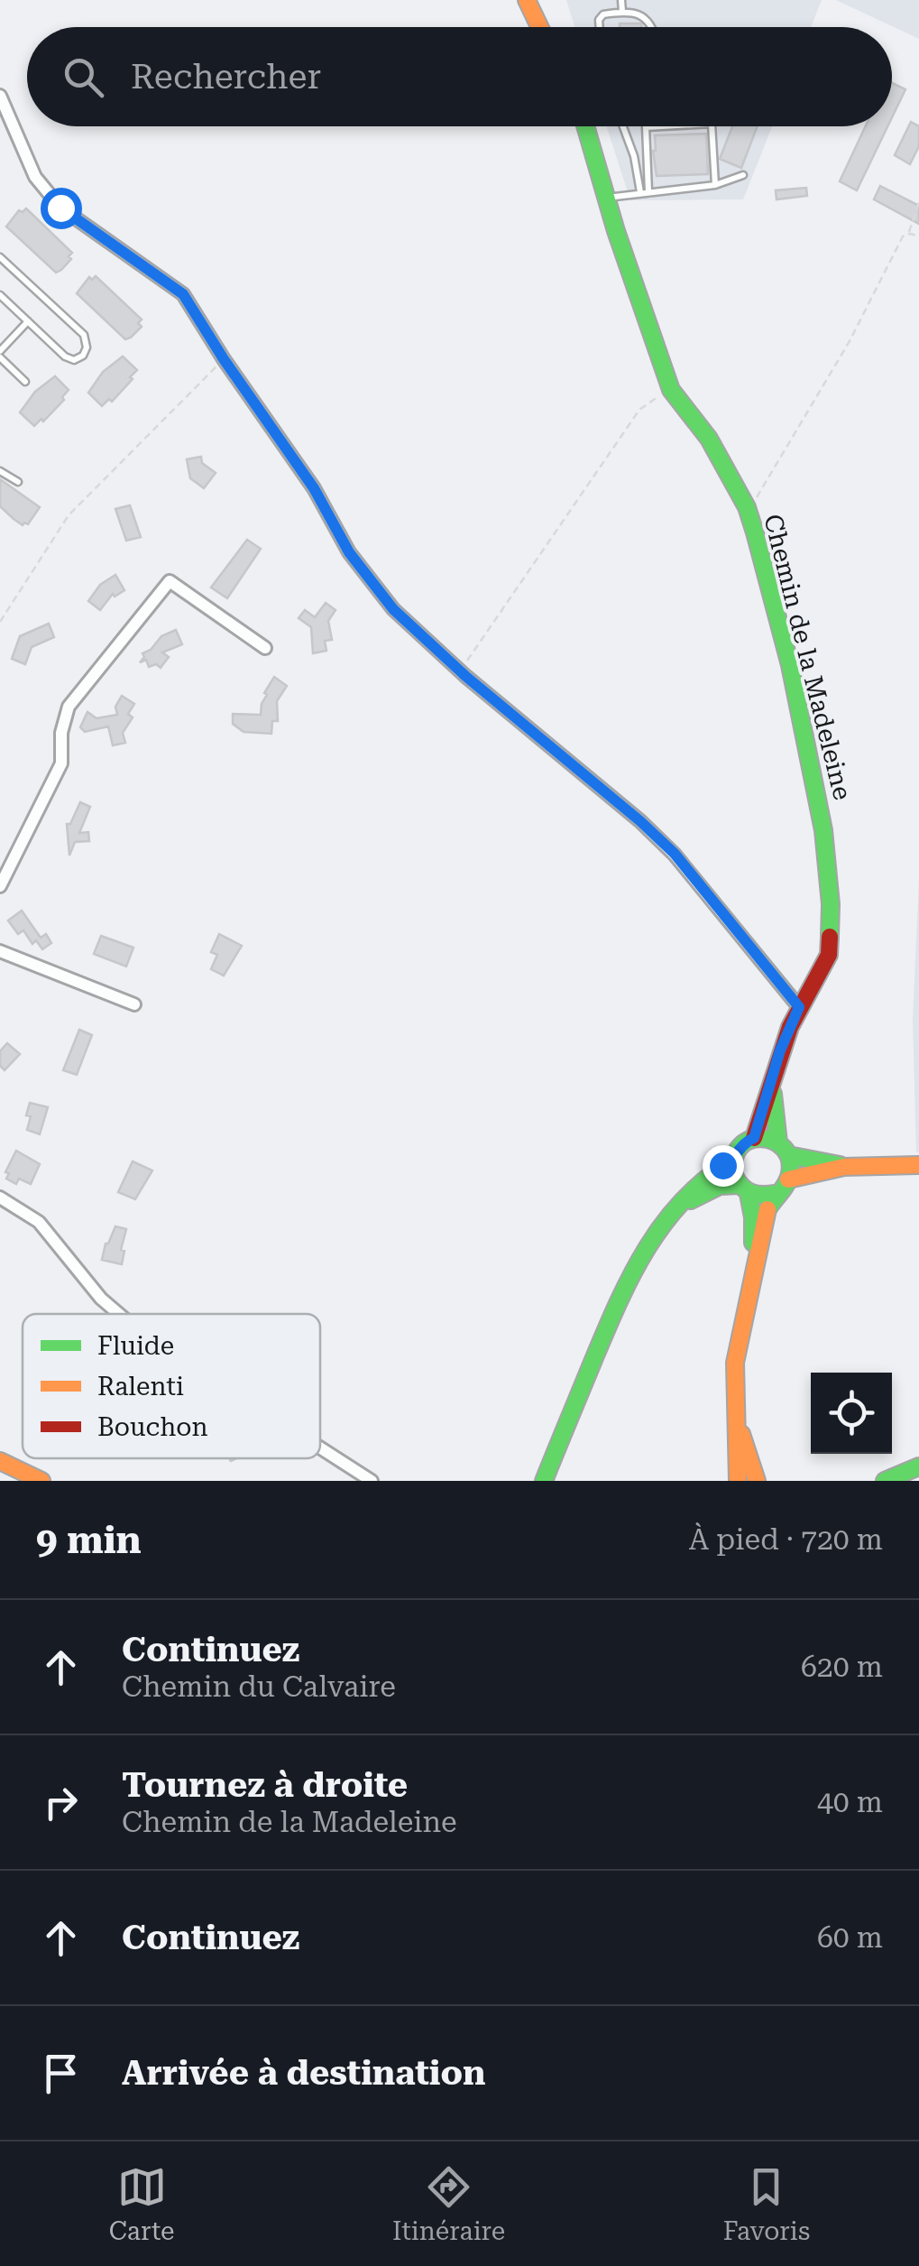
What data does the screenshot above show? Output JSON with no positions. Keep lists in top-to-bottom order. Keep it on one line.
{"streets":{"street":["Chemin de la Madeleine"]},"legend":["Fluide","Ralenti","Bouchon"],"page":{"search":"Rechercher","heading":["9 min","À pied · 720 m"],"list":[["Continuez","Chemin du Calvaire","620 m"],["Tournez à droite","Chemin de la Madeleine","40 m"],["Continuez","60 m"],"Arrivée à destination"],"nav":["Carte","Itinéraire","Favoris"]}}
